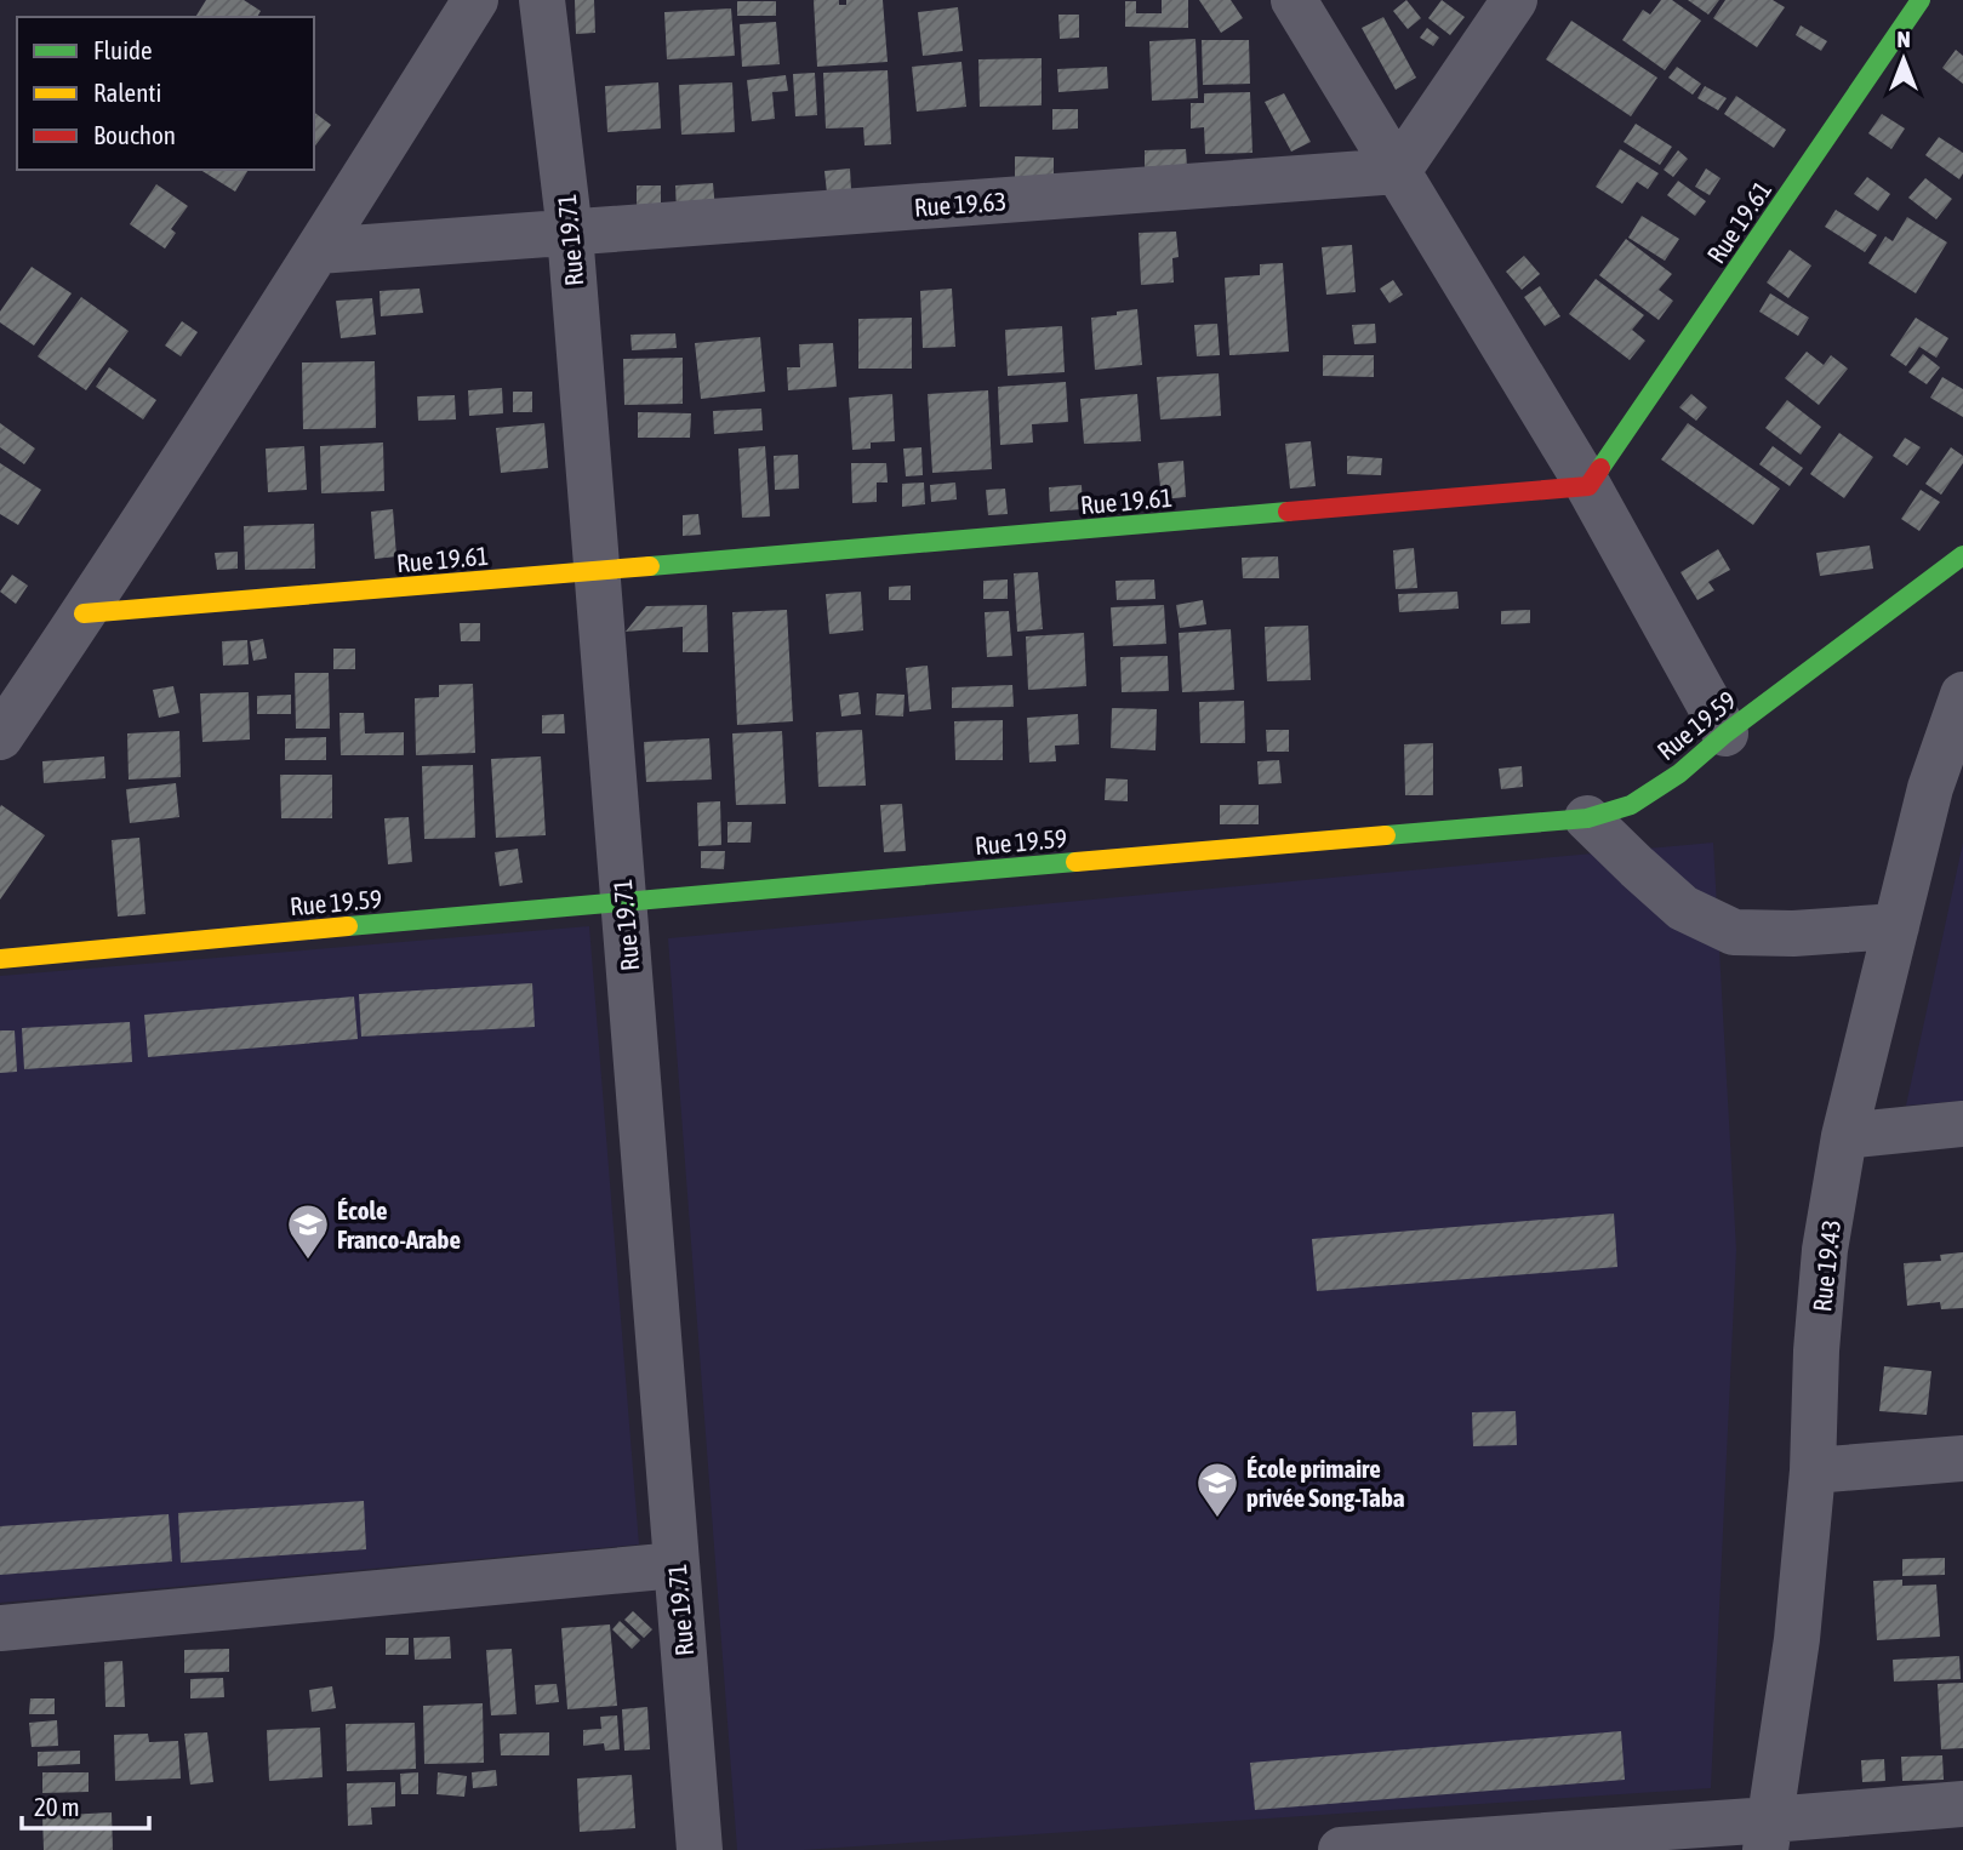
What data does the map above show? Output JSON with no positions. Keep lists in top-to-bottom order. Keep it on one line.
{"streets":{"street":["Rue 19.63","Rue 19.61","Rue 19.71","Rue 19.59","Rue 19.43"]},"crossings":[["Rue 19.63","Rue 19.71"],["Rue 19.61","Rue 19.71"],["Rue 19.71","Rue 19.59"]],"places":{"school or university":["École Franco-Arabe","École primaire privée Song-Taba"]},"legend":["Fluide","Ralenti","Bouchon"],"scale_bar":"20 m","north":"top"}
